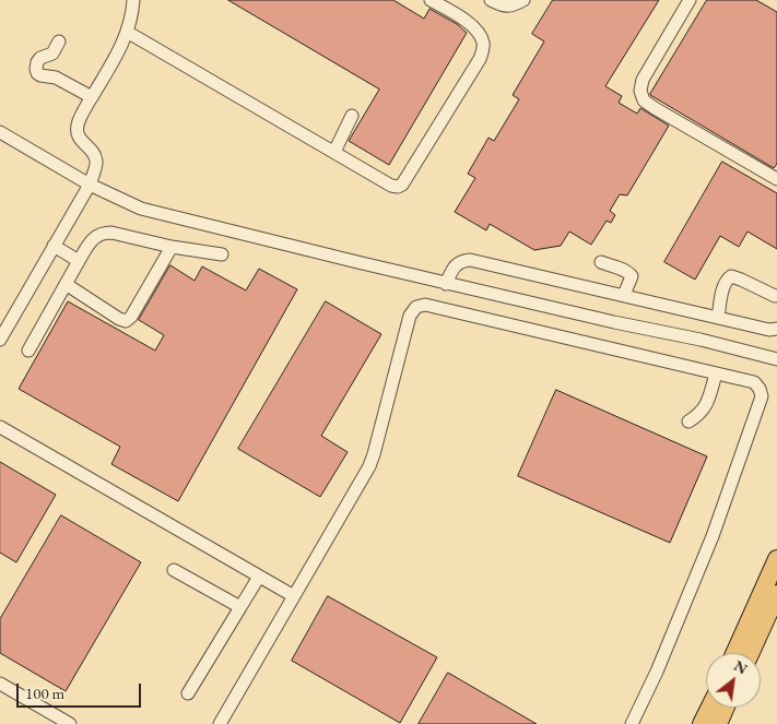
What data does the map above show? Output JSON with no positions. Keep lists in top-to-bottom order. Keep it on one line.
{"scale_bar":"100 m","north":"top right"}
